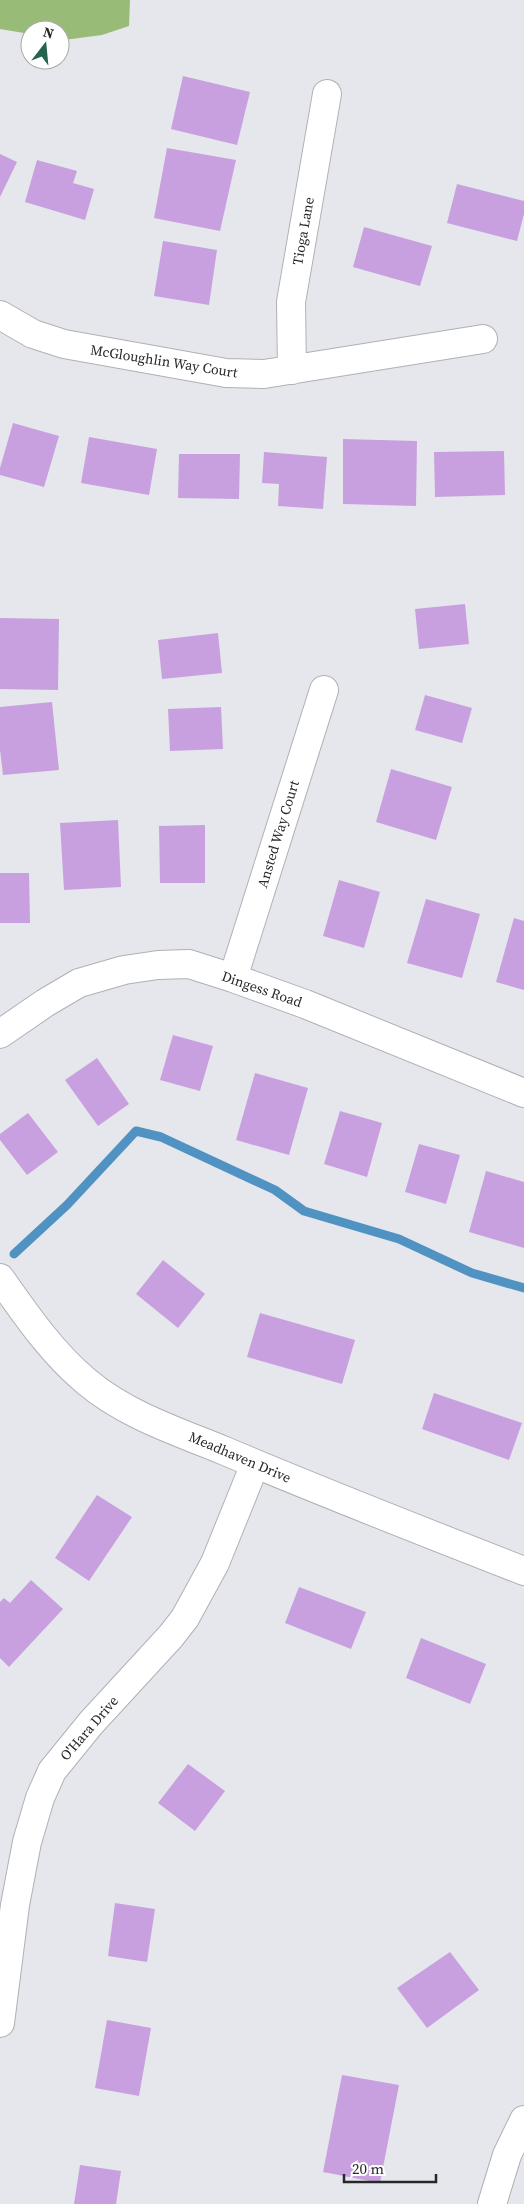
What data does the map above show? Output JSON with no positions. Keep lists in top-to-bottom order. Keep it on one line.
{"streets":{"street":["Tioga Lane","McGloughlin Way Court","Ansted Way Court","Dingess Road","Meadhaven Drive","O'Hara Drive"]},"crossings":[["Tioga Lane","McGloughlin Way Court"],["Ansted Way Court","Dingess Road"],["Meadhaven Drive","O'Hara Drive"]],"scale_bar":"20 m","north":"top"}
